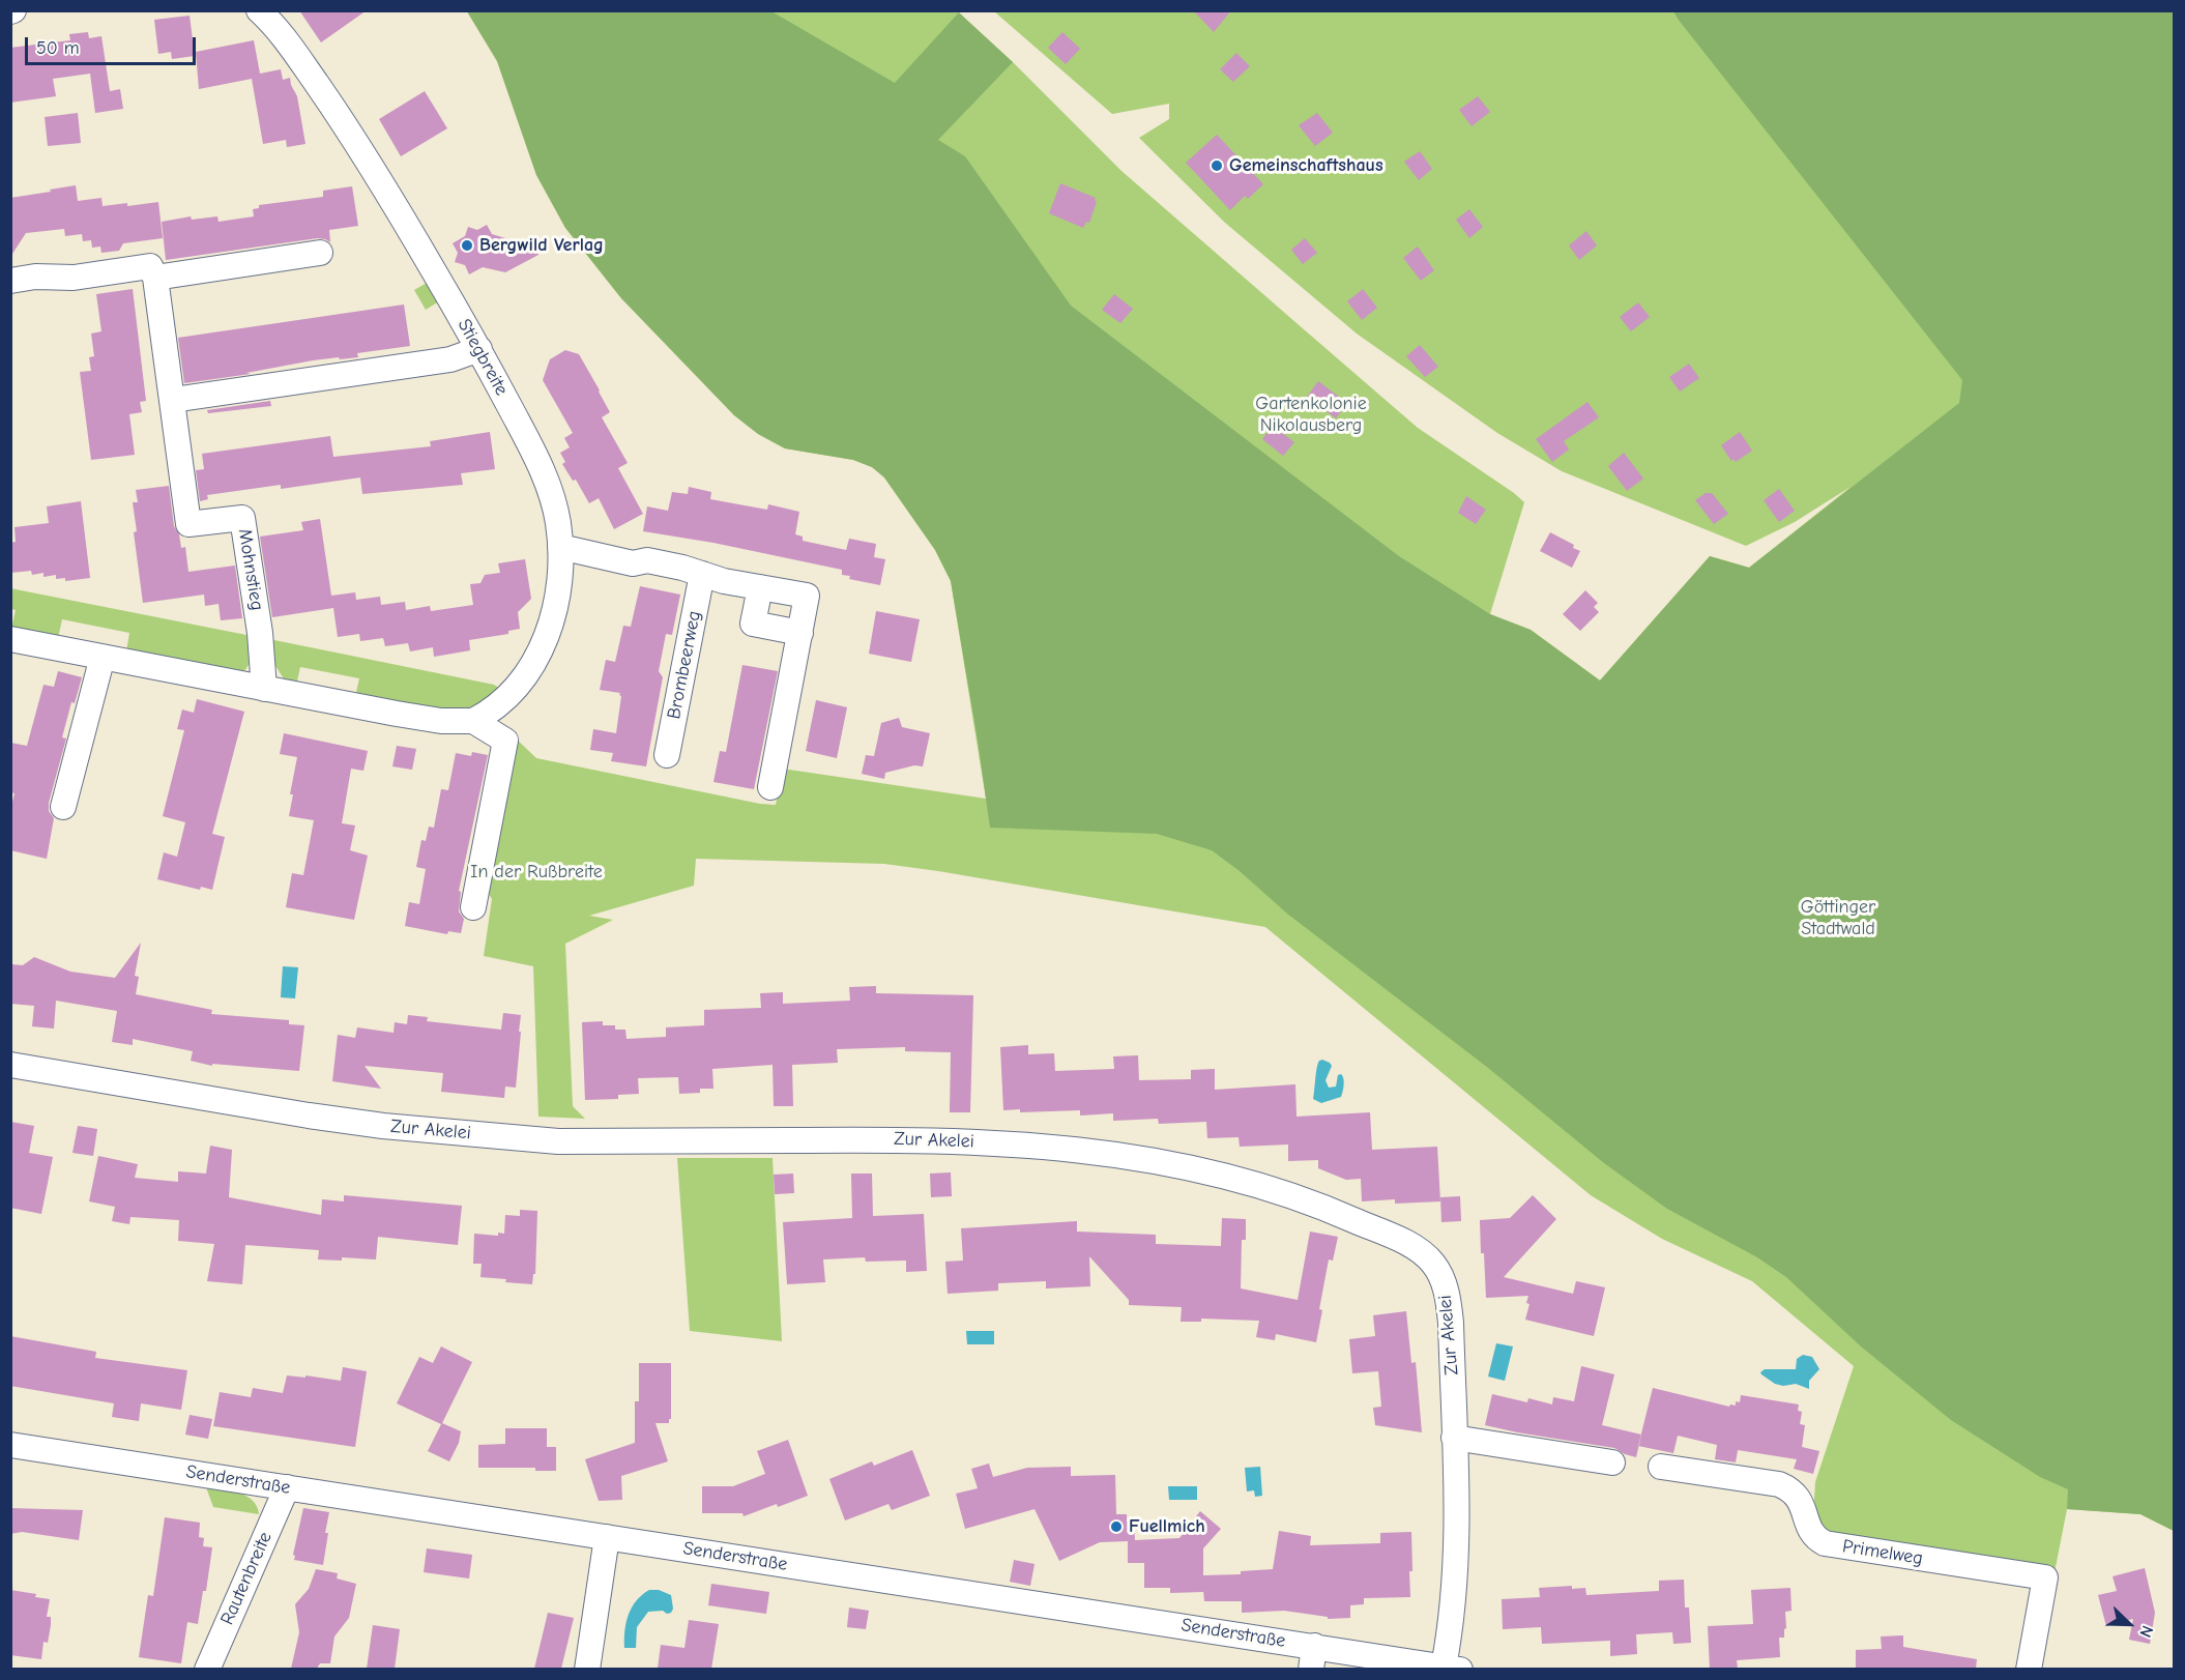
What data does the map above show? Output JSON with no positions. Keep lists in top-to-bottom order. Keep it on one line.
{"streets":{"street":["Stiegbreite","Mohnstieg","Brombeerweg","Zur Akelei","Senderstraße","Primelweg","Rautenbreite"]},"crossings":[["Zur Akelei","Senderstraße"],["Senderstraße","Rautenbreite"]],"parks":["Gartenkolonie Nikolausberg","In der Rußbreite","Göttinger Stadtwald"],"places":["Gemeinschaftshaus","Bergwild Verlag","Fuellmich"],"scale_bar":"50 m","north":"bottom right"}
